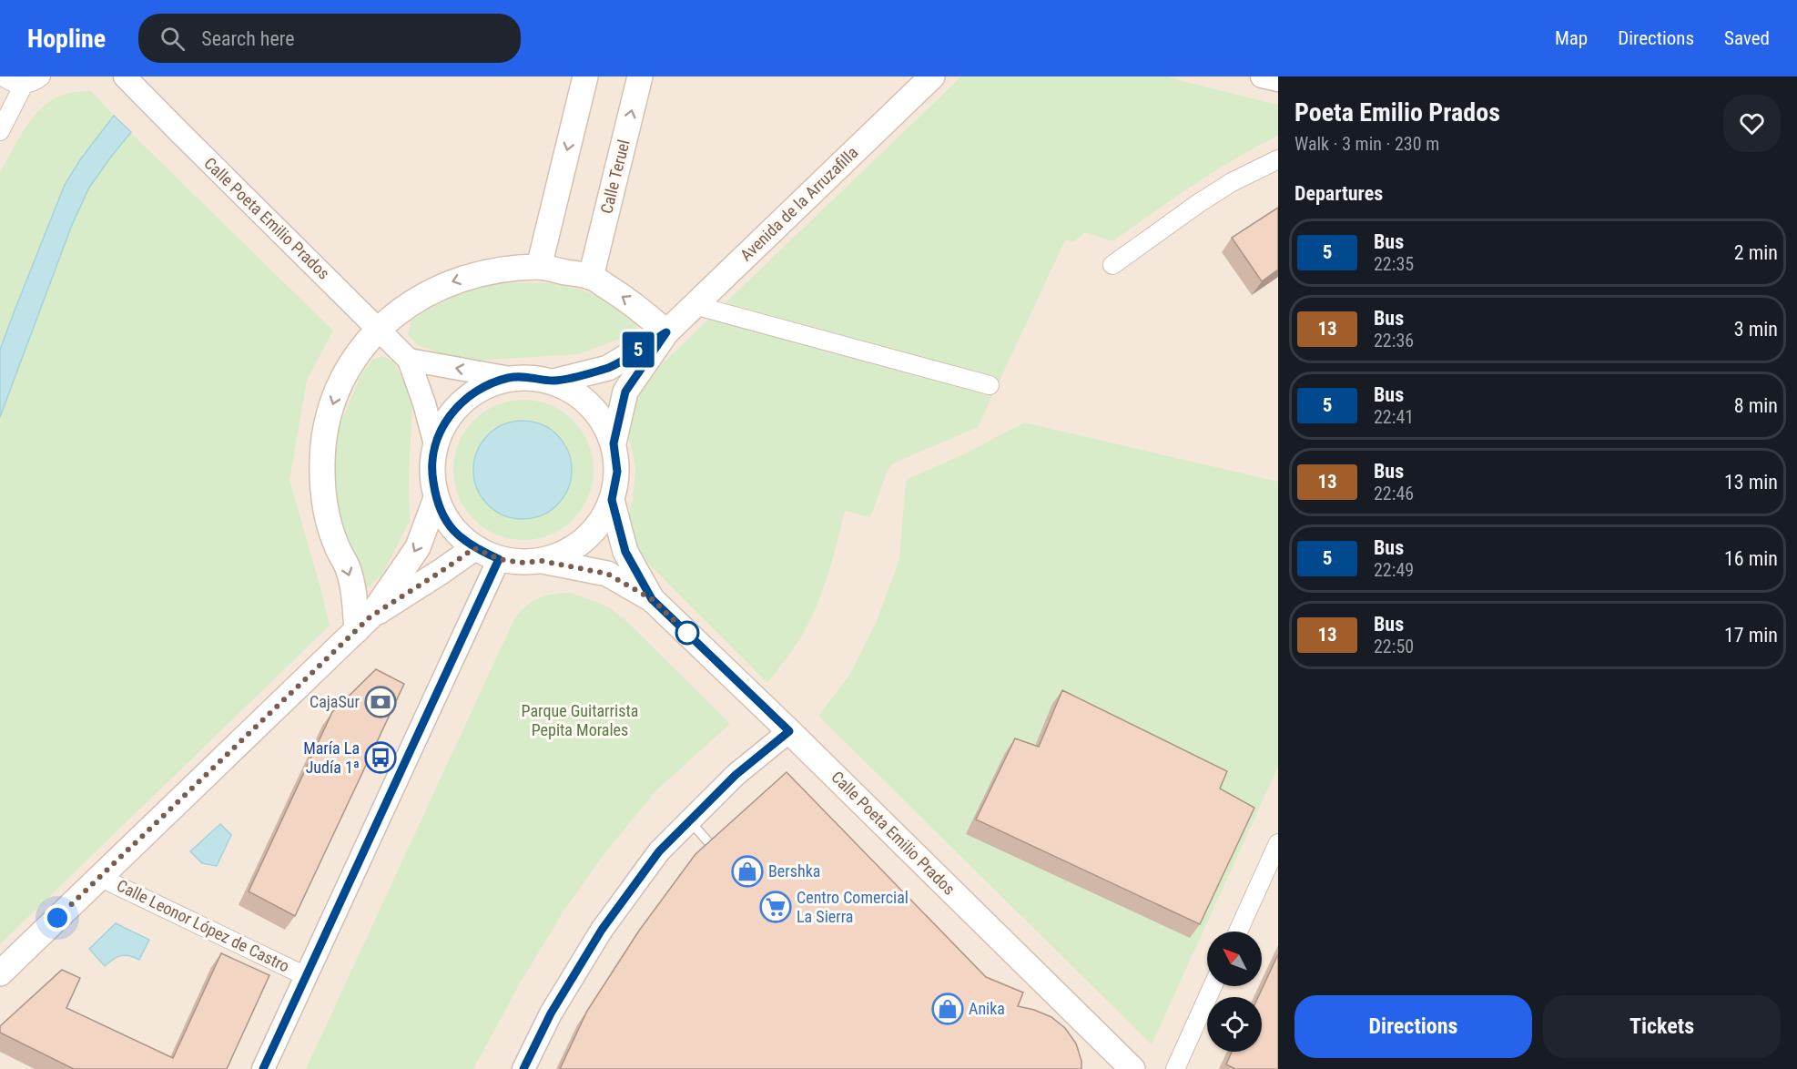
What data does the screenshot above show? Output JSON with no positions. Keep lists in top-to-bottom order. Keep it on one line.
{"streets":{"main road":["Calle Teruel","Avenida de la Arruzafilla","Calle Poeta Emilio Prados"],"street":["Calle Leonor López de Castro"]},"crossings":[["Avenida de la Arruzafilla","Calle Poeta Emilio Prados"]],"parks":["Parque Guitarrista Pepita Morales"],"places":{"bank":["CajaSur"],"bus stop":["María La Judía 1ª"],"shop":["Bershka","Anika"],"supermarket":["Centro Comercial La Sierra"]},"lines":["bus line 5"],"north":"top left","page":{"header":"Hopline","search":"Search here","nav":["Map","Directions","Saved"],"on_map":"5","heading":[["Poeta Emilio Prados","Walk · 3 min · 230 m"],"Departures"],"list":[{"mark":"5","name":"Bus","note":"22:35","value":"2 min"},{"mark":"13","name":"Bus","note":"22:36","value":"3 min"},{"mark":"5","name":"Bus","note":"22:41","value":"8 min"},{"mark":"13","name":"Bus","note":"22:46","value":"13 min"},{"mark":"5","name":"Bus","note":"22:49","value":"16 min"},{"mark":"13","name":"Bus","note":"22:50","value":"17 min"}],"buttons":["Directions","Tickets"]}}
